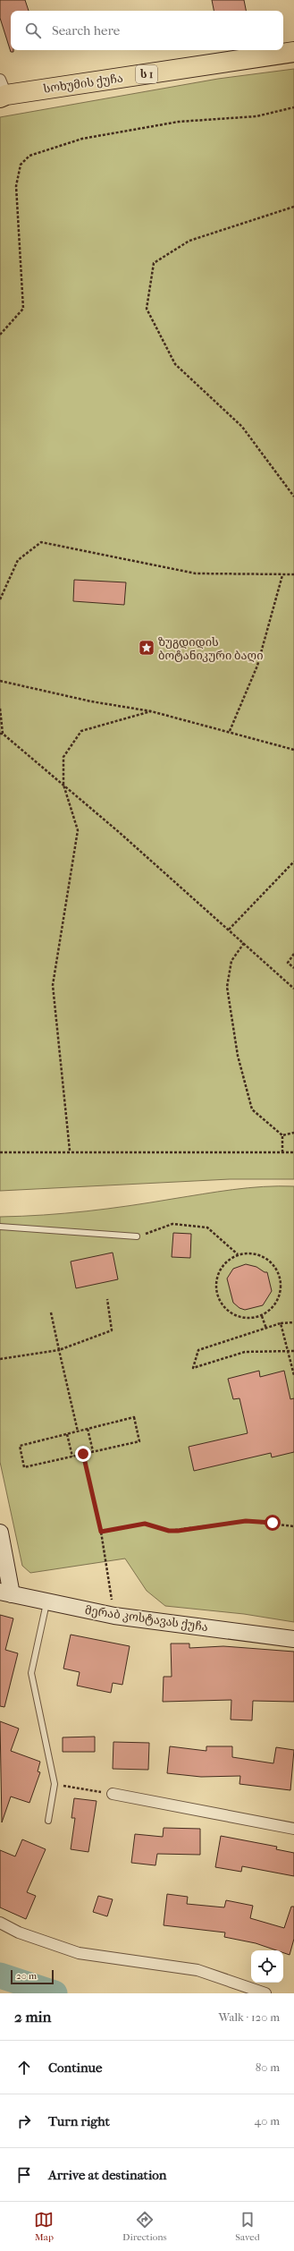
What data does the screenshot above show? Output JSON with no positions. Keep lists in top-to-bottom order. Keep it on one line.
{"streets":{"highway":["ს 1","სოხუმის ქუჩა"],"street":["მერაბ კოსტავას ქუჩა"]},"places":{"place":["ზუგდიდის ბოტანიკური ბაღი"]},"scale_bar":"20 m","page":{"search":"Search here","scale":"20 m","heading":["2 min","Walk · 120 m"],"list":[["Continue","80 m"],["Turn right","40 m"],"Arrive at destination"],"nav":["Map","Directions","Saved"]}}
